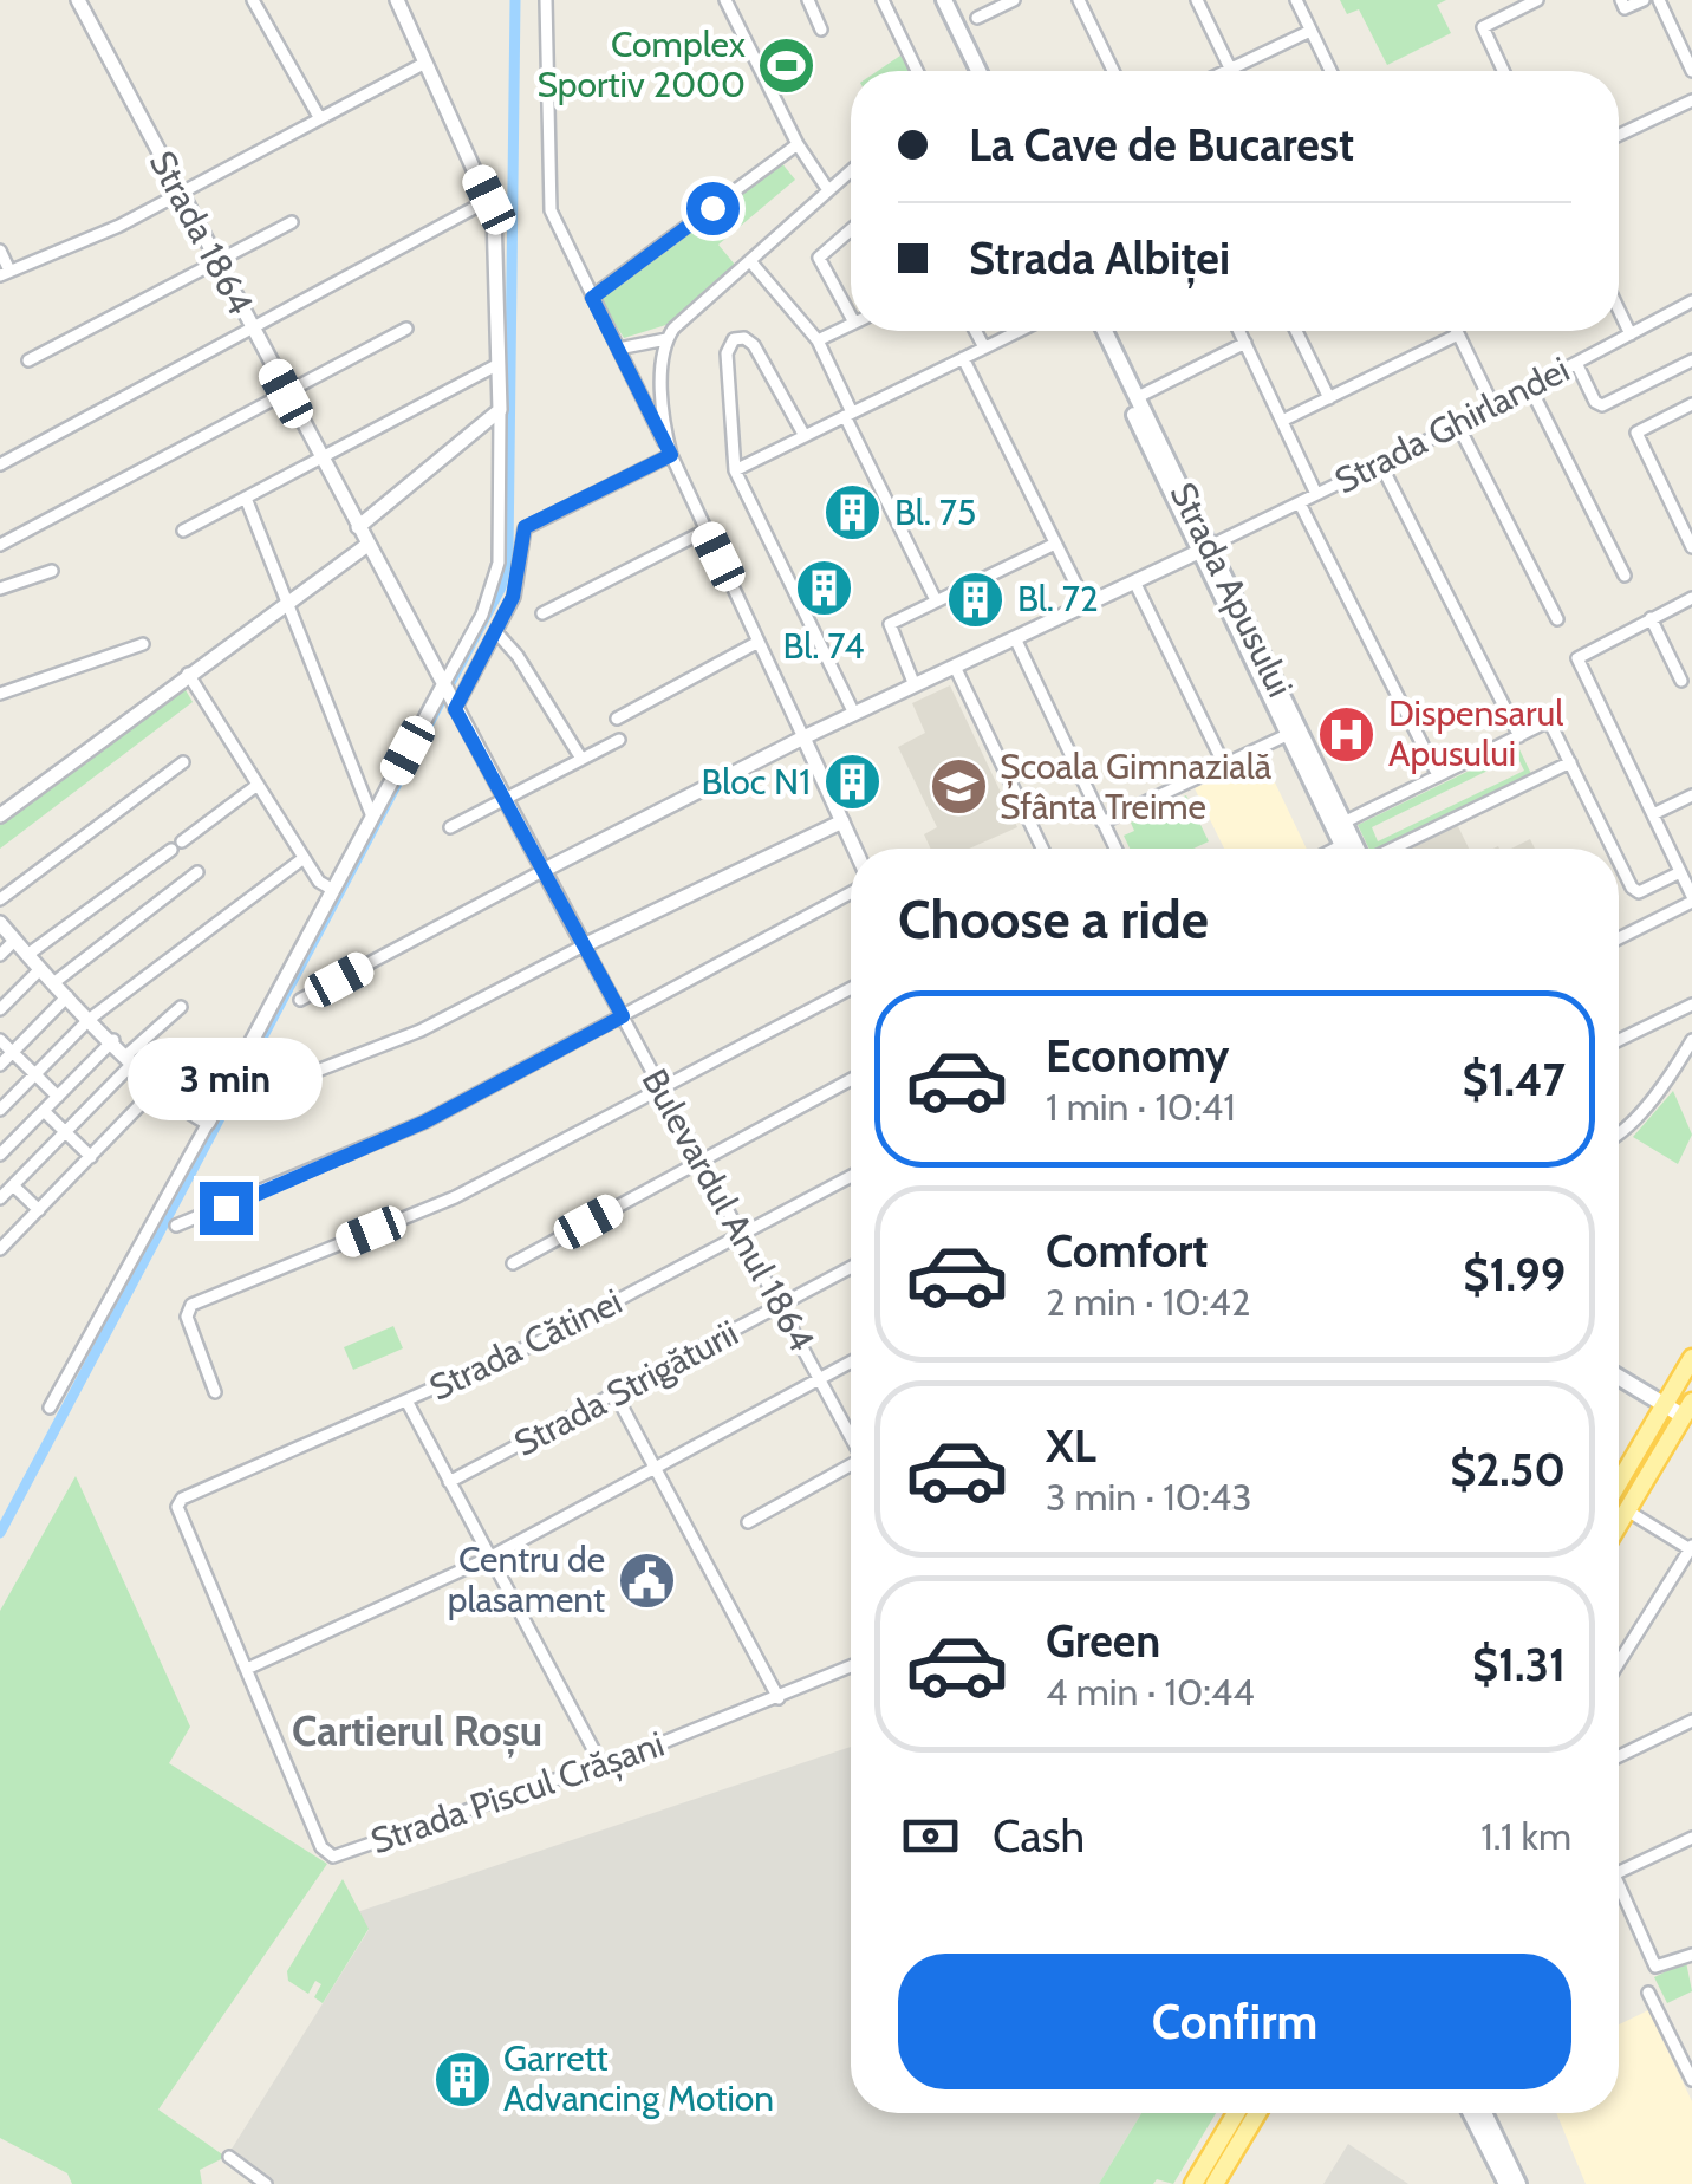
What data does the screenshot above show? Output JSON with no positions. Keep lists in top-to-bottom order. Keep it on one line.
{"streets":{"main road":["Strada Apusului"],"street":["Strada 1864","Strada Ghirlandei","Bulevardul Anul 1864","Strada Cătinei","Strada Strigăturii","Strada Piscul Crășani"]},"crossings":[["Strada 1864","Bulevardul Anul 1864"],["Strada Ghirlandei","Strada Apusului"],["Strada Ghirlandei","Bulevardul Anul 1864"],["Bulevardul Anul 1864","Strada Cătinei"],["Bulevardul Anul 1864","Strada Strigăturii"],["Strada Cătinei","Strada Piscul Crășani"]],"districts":["Cartierul Roșu"],"places":{"sports":["Complex Sportiv 2000"],"building":["Bl. 75","Bl. 74","Bl. 72","Bloc N1","Garrett Advancing Motion"],"hospital":["Dispensarul Apusului"],"school or university":["Școala Gimnazială Sfânta Treime"],"public building":["Centru de plasament"]},"page":{"banner":["La Cave de Bucarest","Strada Albiței"],"heading":"Choose a ride","list":[{"name":"Economy","note":"1 min · 10:41","value":"$1.47"},{"name":"Comfort","note":"2 min · 10:42","value":"$1.99"},{"name":"XL","note":"3 min · 10:43","value":"$2.50"},{"name":"Green","note":"4 min · 10:44","value":"$1.31"}],"bubble":"3 min","pay":["Cash","1.1 km"],"buttons":"Confirm"}}
